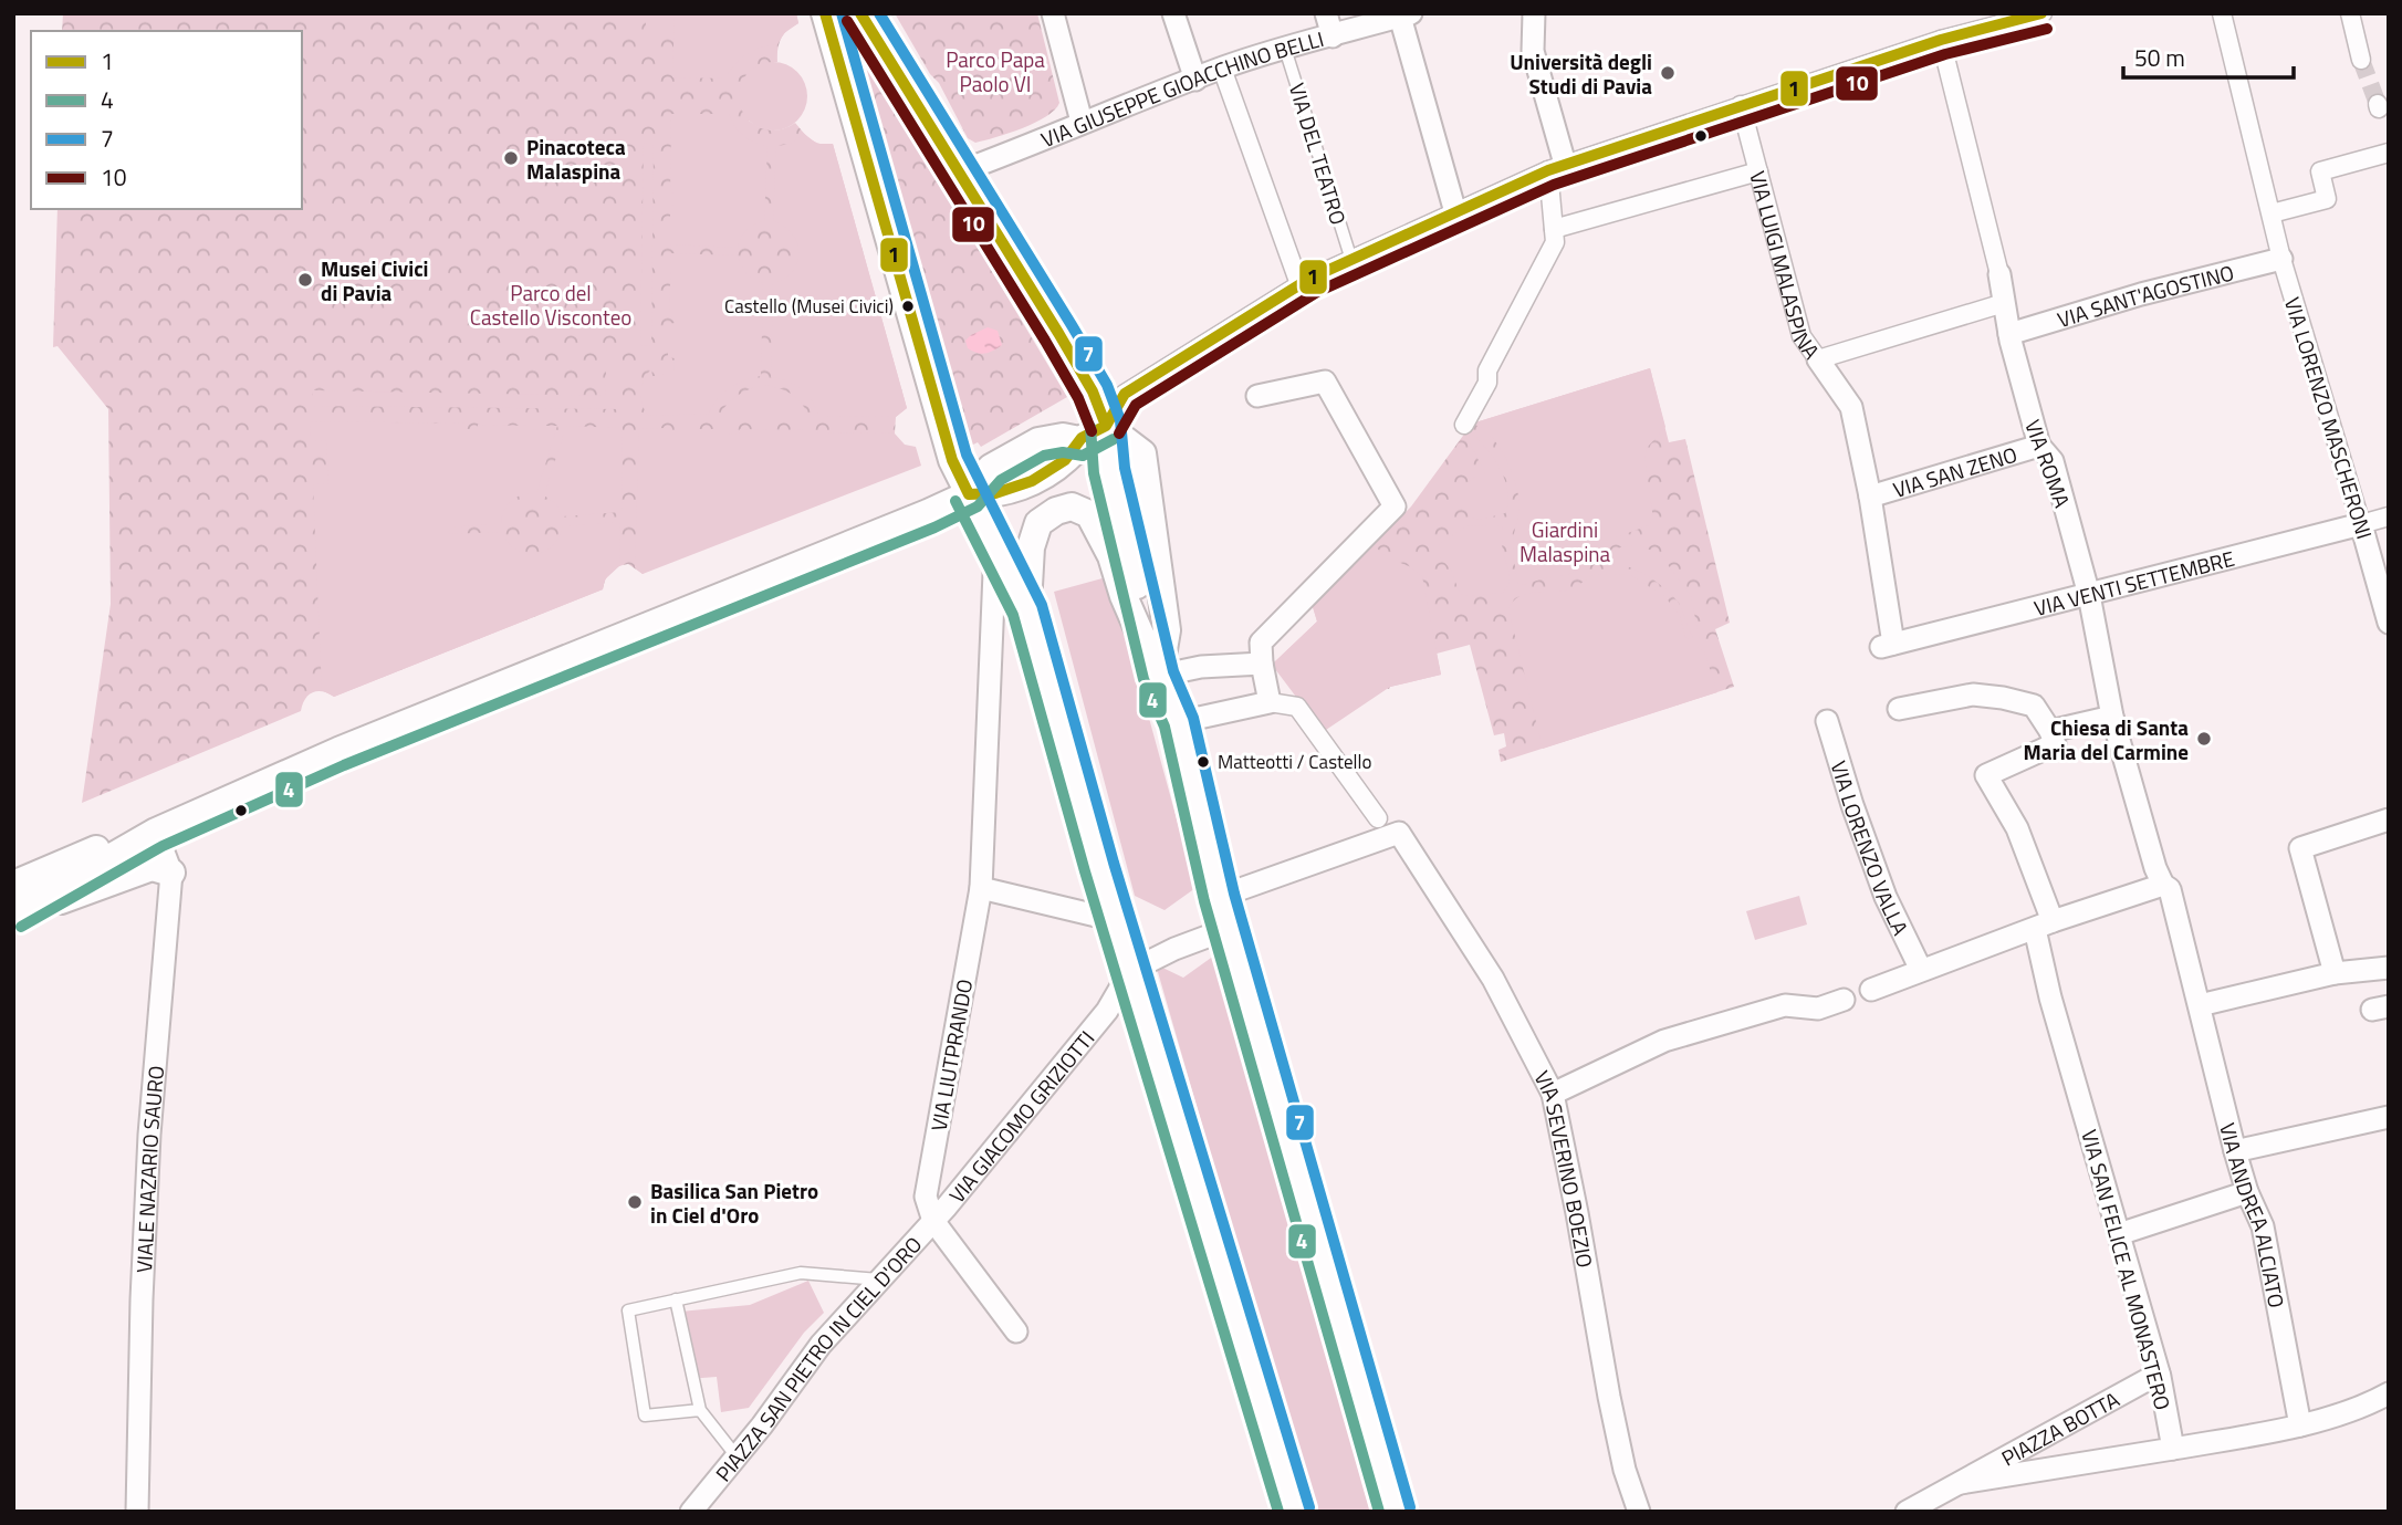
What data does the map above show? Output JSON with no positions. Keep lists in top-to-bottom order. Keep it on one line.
{"streets":{"street":["VIA GIUSEPPE GIOACCHINO BELLI","VIA LUIGI MALASPINA","VIA SANT'AGOSTINO","VIA LORENZO MASCHERONI","VIA ROMA","VIA SAN ZENO","VIA VENTI SETTEMBRE","VIA LORENZO VALLA","VIA LIUTPRANDO","VIA GIACOMO GRIZIOTTI","VIALE NAZARIO SAURO","VIA SEVERINO BOEZIO","VIA ANDREA ALCIATO","VIA SAN FELICE AL MONASTERO","PIAZZA SAN PIETRO IN CIEL D'ORO","PIAZZA BOTTA"],"lane":["VIA DEL TEATRO"]},"crossings":[["VIA GIUSEPPE GIOACCHINO BELLI","VIA DEL TEATRO"],["VIA LUIGI MALASPINA","VIA SAN ZENO"],["VIA LUIGI MALASPINA","VIA VENTI SETTEMBRE"],["VIA SANT'AGOSTINO","VIA LORENZO MASCHERONI"],["VIA SANT'AGOSTINO","VIA ROMA"],["VIA LORENZO MASCHERONI","VIA VENTI SETTEMBRE"],["VIA ROMA","VIA SAN ZENO"],["VIA ROMA","VIA VENTI SETTEMBRE"],["VIA ROMA","VIA ANDREA ALCIATO"],["VIA LIUTPRANDO","VIA GIACOMO GRIZIOTTI"],["VIA LIUTPRANDO","PIAZZA SAN PIETRO IN CIEL D'ORO"],["VIA GIACOMO GRIZIOTTI","PIAZZA SAN PIETRO IN CIEL D'ORO"],["VIA SAN FELICE AL MONASTERO","PIAZZA BOTTA"]],"parks":["Parco Papa Paolo VI","Parco del Castello Visconteo","Giardini Malaspina"],"places":["Università degli Studi di Pavia","Pinacoteca Malaspina","Musei Civici di Pavia","Castello (Musei Civici)","Chiesa di Santa Maria del Carmine","Matteotti / Castello","Basilica San Pietro in Ciel d'Oro"],"lines":["transit line 1","transit line 7","transit line 10","transit line 4"],"legend":["1","4","7","10"],"scale_bar":"50 m"}
